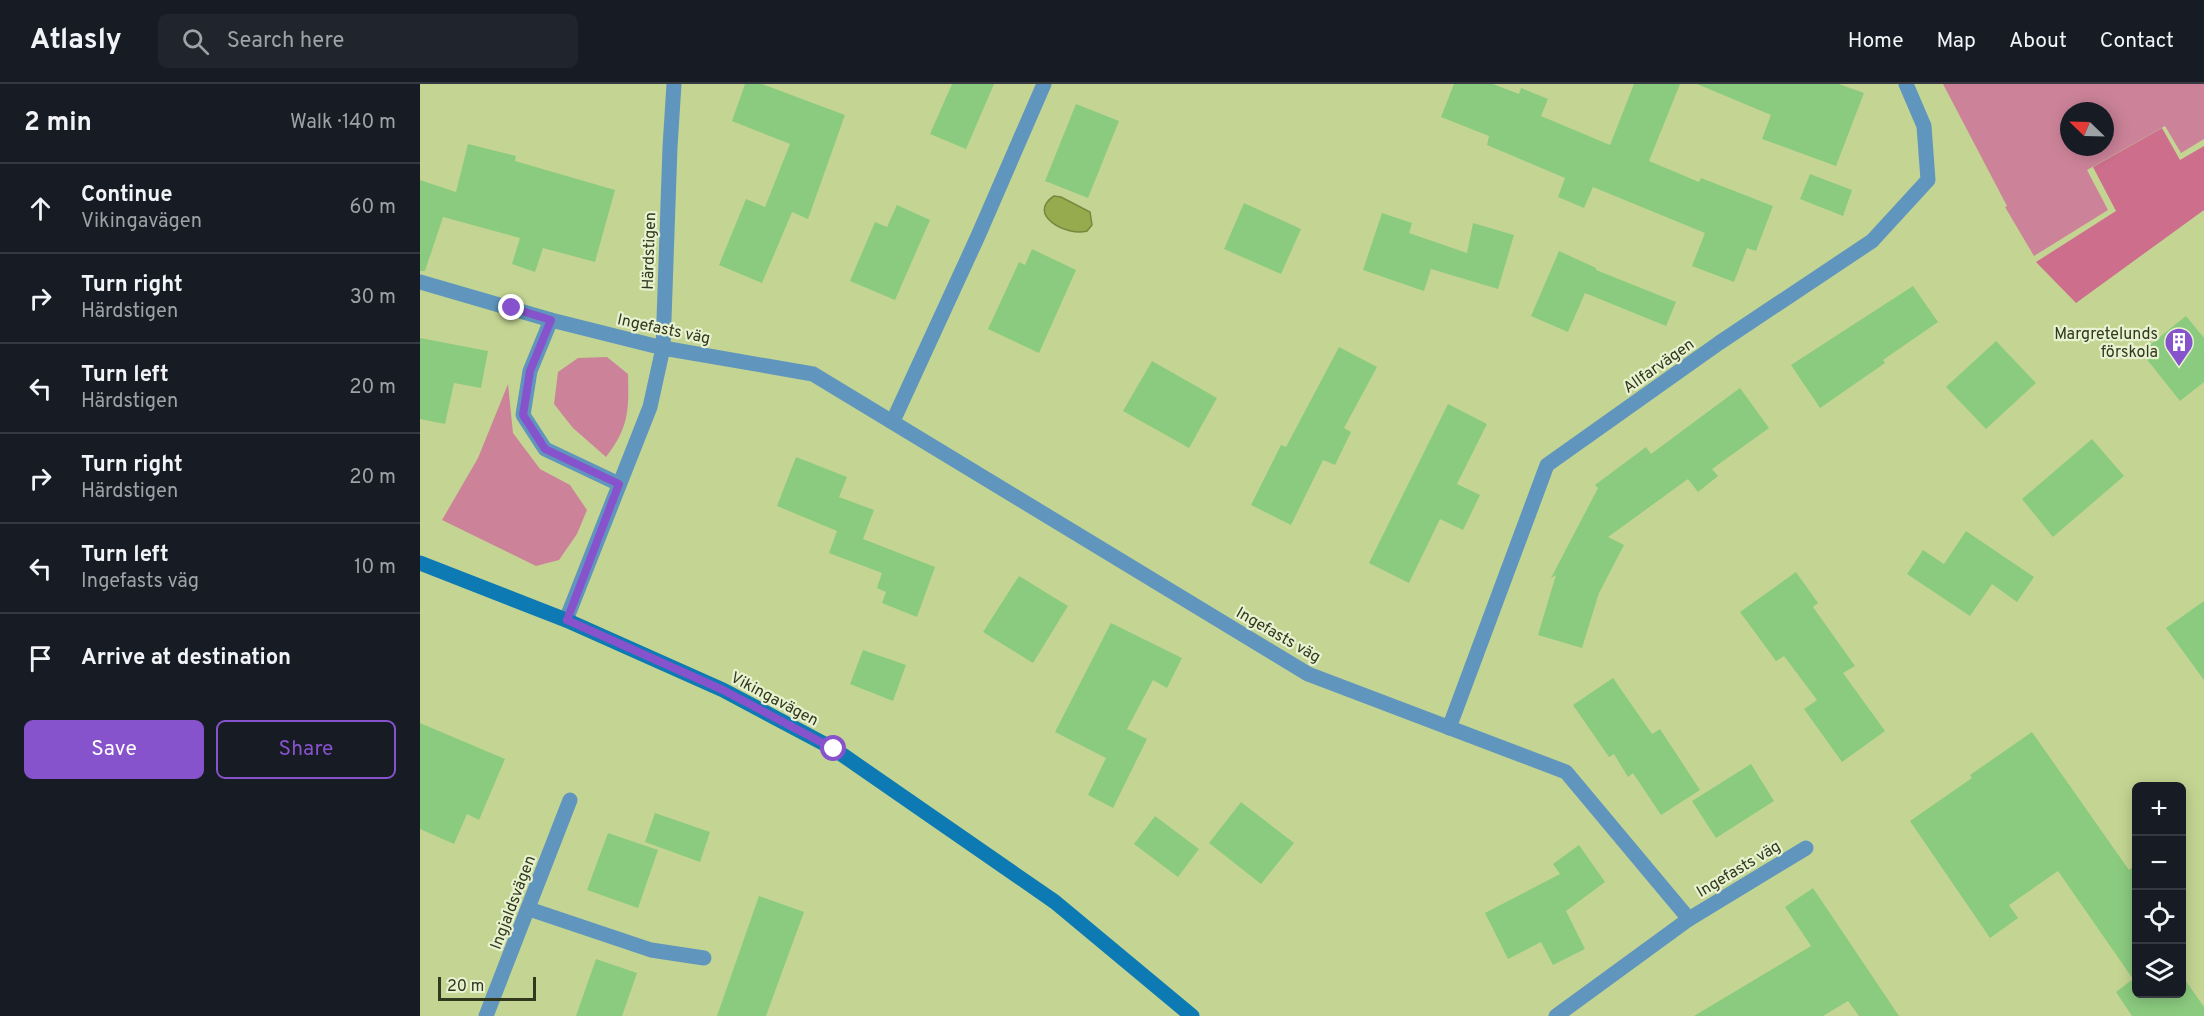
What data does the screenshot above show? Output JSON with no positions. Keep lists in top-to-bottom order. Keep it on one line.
{"streets":{"main road":["Vikingavägen"],"street":["Härdstigen","Ingefasts väg","Allfarvägen","Ingjaldsvägen"]},"crossings":[["Härdstigen","Ingefasts väg"],["Härdstigen","Vikingavägen"],["Ingefasts väg","Allfarvägen"]],"places":{"building":["Margretelunds förskola"]},"scale_bar":"20 m","north":"top left","page":{"header":"Atlasly","search":"Search here","nav":["Home","Map","About","Contact"],"heading":["2 min","Walk · 140 m"],"list":[["Continue","Vikingavägen","60 m"],["Turn right","Härdstigen","30 m"],["Turn left","Härdstigen","20 m"],["Turn right","Härdstigen","20 m"],["Turn left","Ingefasts väg","10 m"],"Arrive at destination"],"buttons":["Save","Share"],"map_buttons":["+","−"],"scale":"20 m"}}
